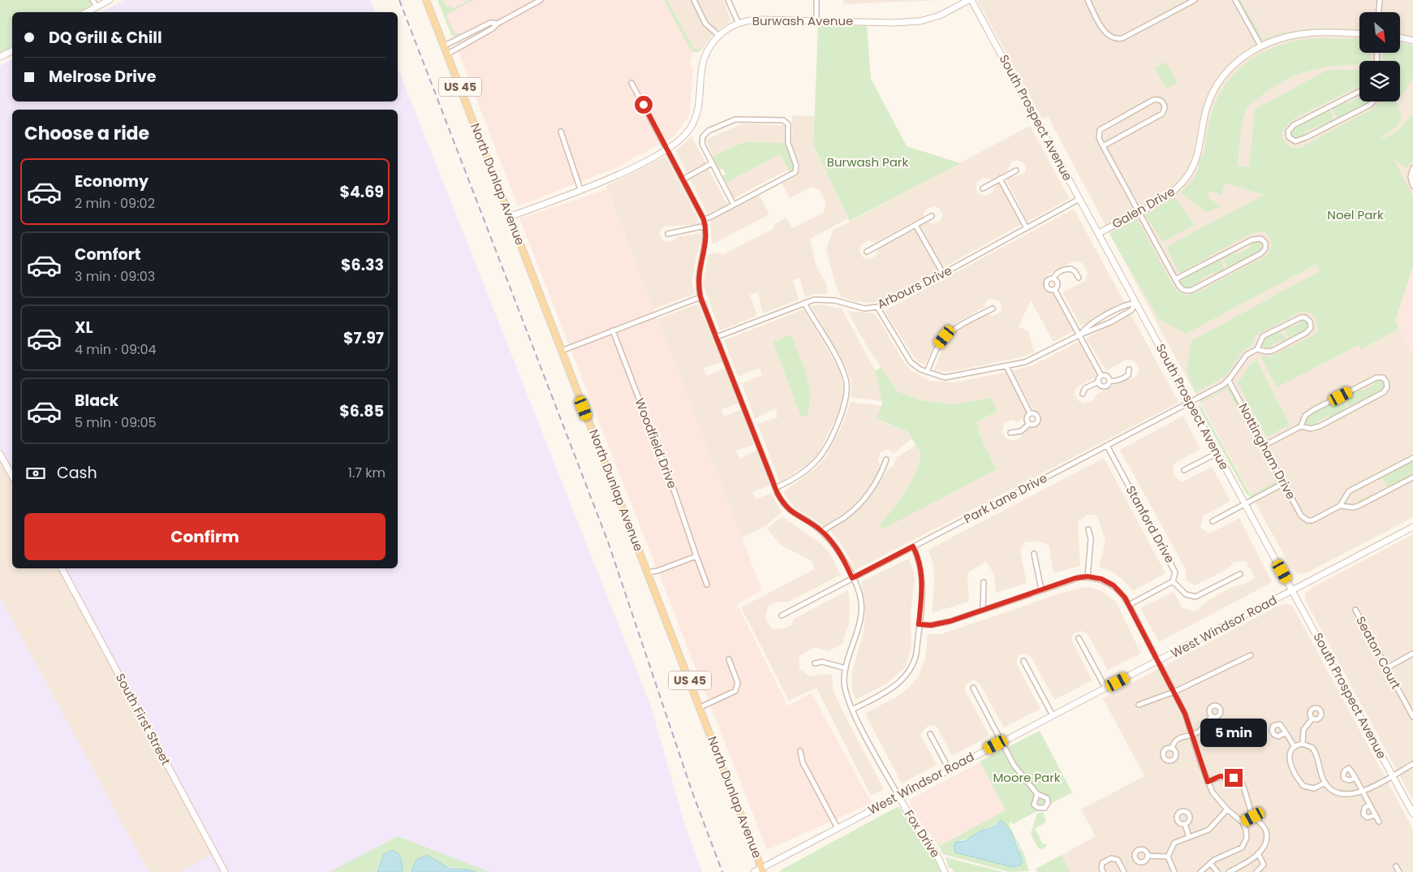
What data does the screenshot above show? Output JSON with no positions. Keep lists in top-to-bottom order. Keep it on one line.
{"streets":{"main road":["Burwash Avenue","US 45","South Prospect Avenue","North Dunlap Avenue","Galen Drive","West Windsor Road","South First Street","Fox Drive"],"street":["Arbours Drive","Woodfield Drive","Nottingham Drive","Park Lane Drive","Stanford Drive","Seaton Court"]},"crossings":[["Burwash Avenue","South Prospect Avenue"],["Burwash Avenue","North Dunlap Avenue"],["South Prospect Avenue","Galen Drive"],["South Prospect Avenue","Arbours Drive"],["South Prospect Avenue","Park Lane Drive"],["South Prospect Avenue","West Windsor Road"],["North Dunlap Avenue","West Windsor Road"],["Nottingham Drive","Park Lane Drive"],["Park Lane Drive","Stanford Drive"],["West Windsor Road","Fox Drive"]],"parks":["Burwash Park","Noel Park","Moore Park"],"north":"bottom right","page":{"banner":["DQ Grill & Chill","Melrose Drive"],"heading":"Choose a ride","list":[{"name":"Economy","note":"2 min · 09:02","value":"$4.69"},{"name":"Comfort","note":"3 min · 09:03","value":"$6.33"},{"name":"XL","note":"4 min · 09:04","value":"$7.97"},{"name":"Black","note":"5 min · 09:05","value":"$6.85"}],"pay":["Cash","1.7 km"],"buttons":"Confirm","bubble":"5 min"}}
